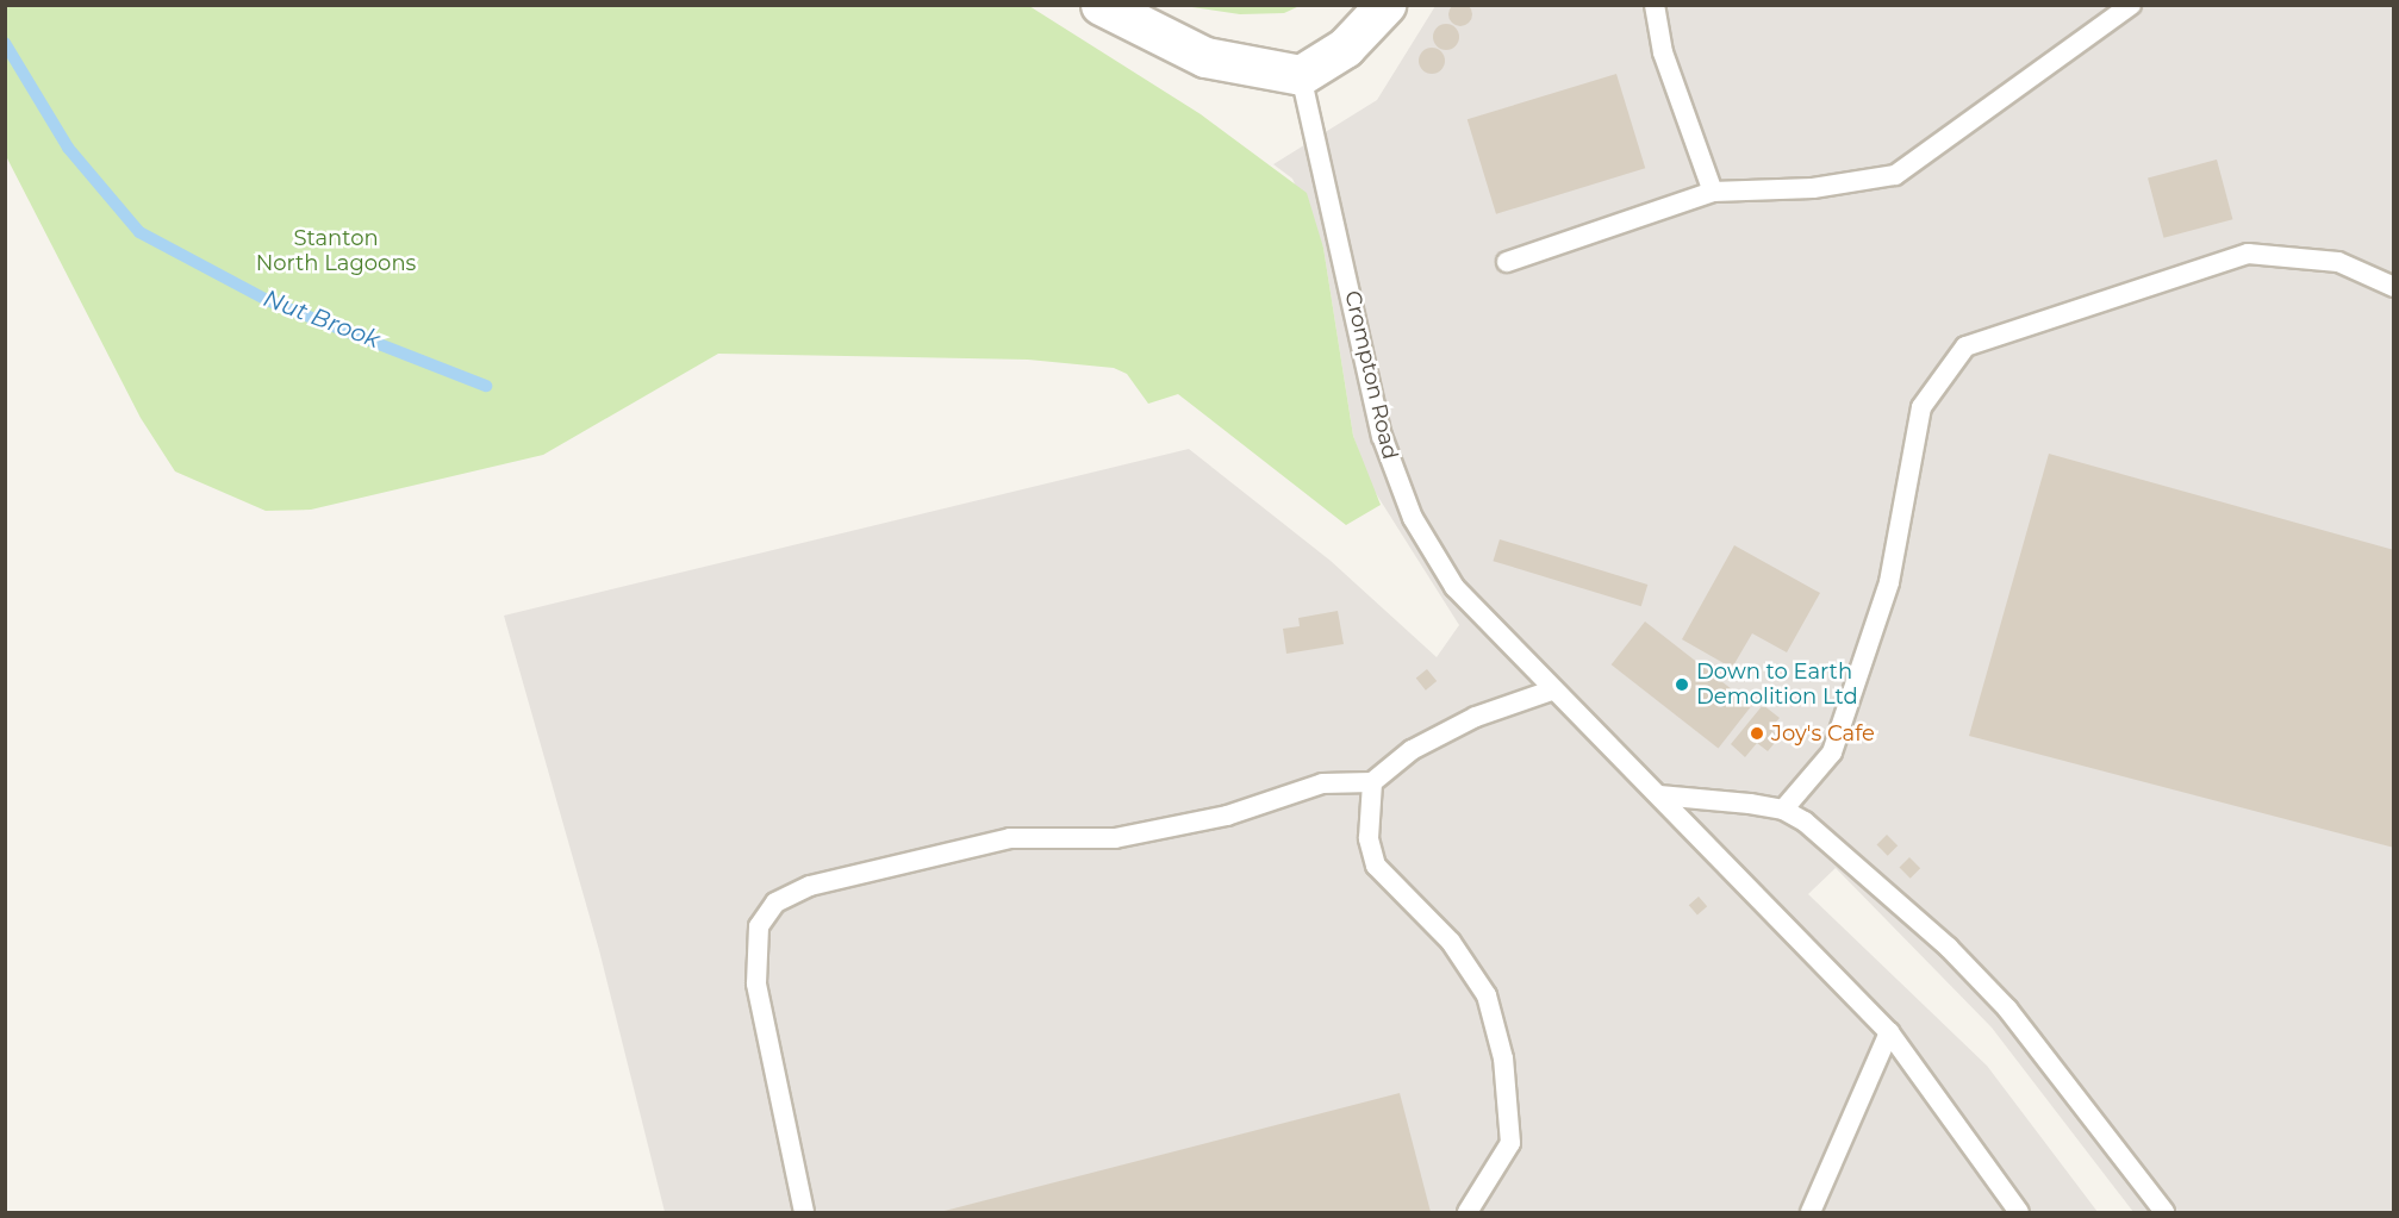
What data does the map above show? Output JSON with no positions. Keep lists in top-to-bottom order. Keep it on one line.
{"streets":{"lane":["Crompton Road"]},"water":["Nut Brook"],"parks":["Stanton North Lagoons"],"places":["Down to Earth Demolition Ltd","Joy's Cafe"]}
